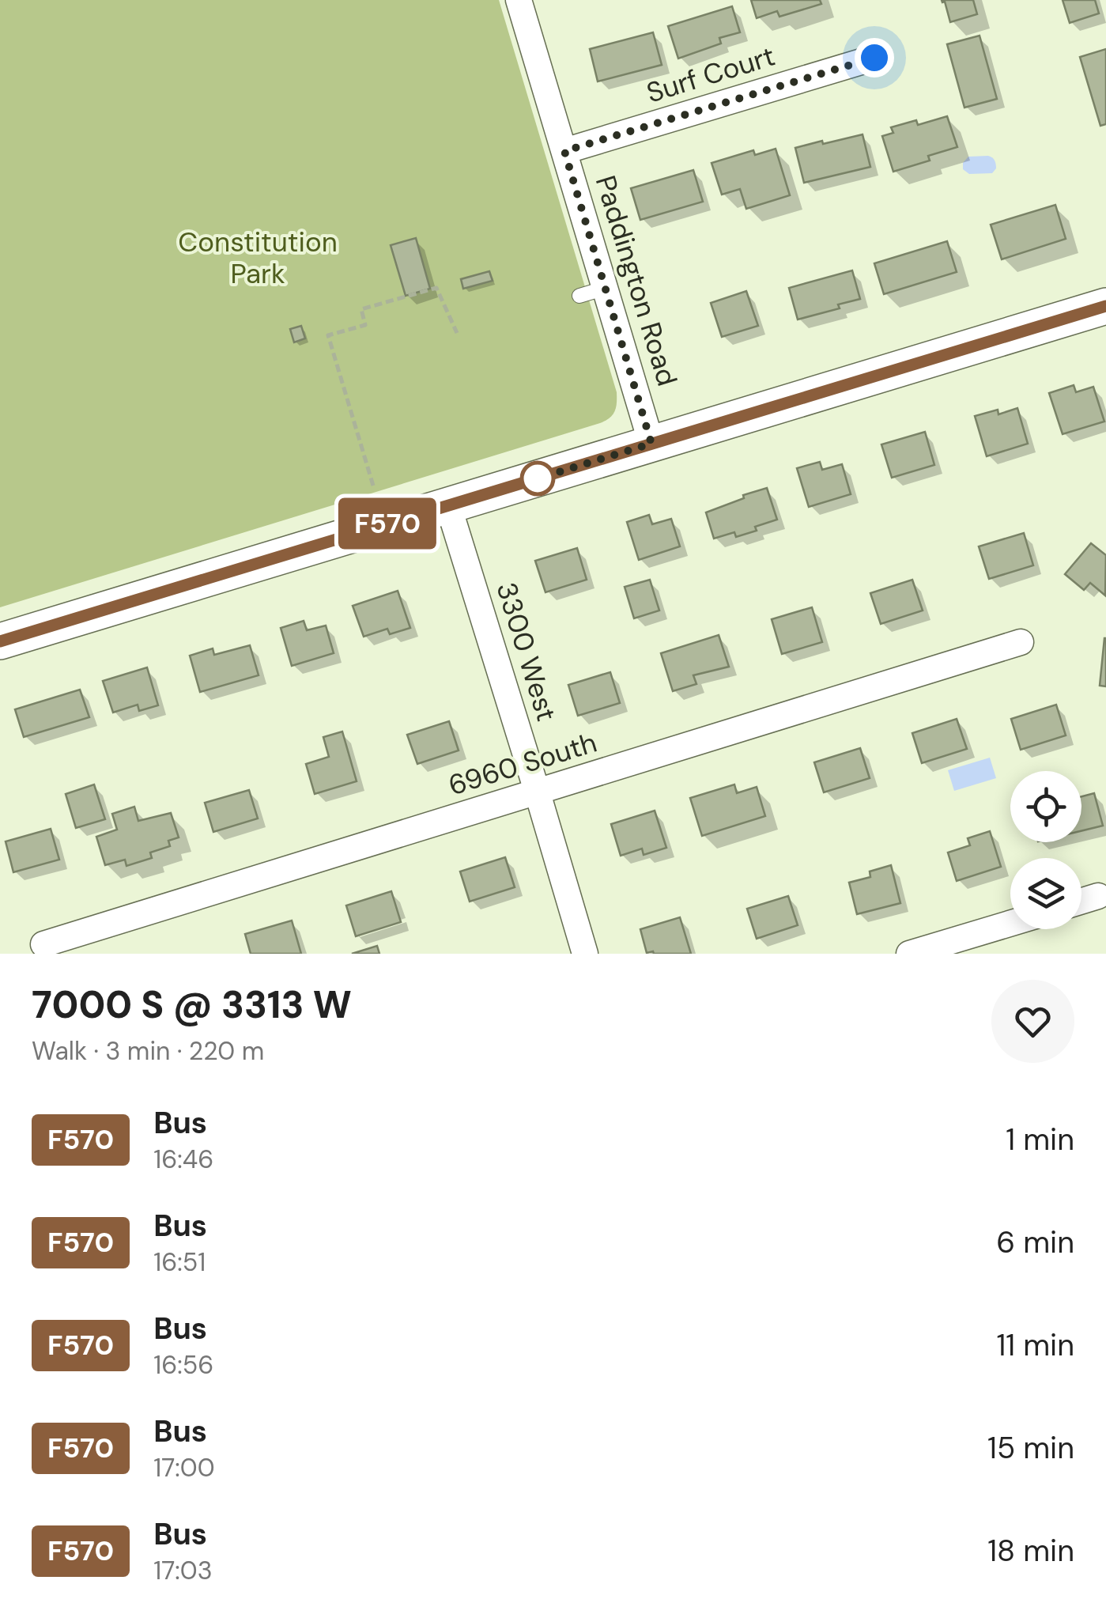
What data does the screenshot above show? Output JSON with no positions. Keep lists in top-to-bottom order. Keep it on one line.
{"streets":{"street":["Surf Court","Paddington Road","3300 West","6960 South"]},"crossings":[["Surf Court","Paddington Road"],["3300 West","6960 South"]],"parks":["Constitution Park"],"lines":["bus line F570"],"page":{"on_map":"F570","heading":["7000 S @ 3313 W","Walk · 3 min · 220 m"],"list":[{"mark":"F570","name":"Bus","note":"16:46","value":"1 min"},{"mark":"F570","name":"Bus","note":"16:51","value":"6 min"},{"mark":"F570","name":"Bus","note":"16:56","value":"11 min"},{"mark":"F570","name":"Bus","note":"17:00","value":"15 min"},{"mark":"F570","name":"Bus","note":"17:03","value":"18 min"}]}}
